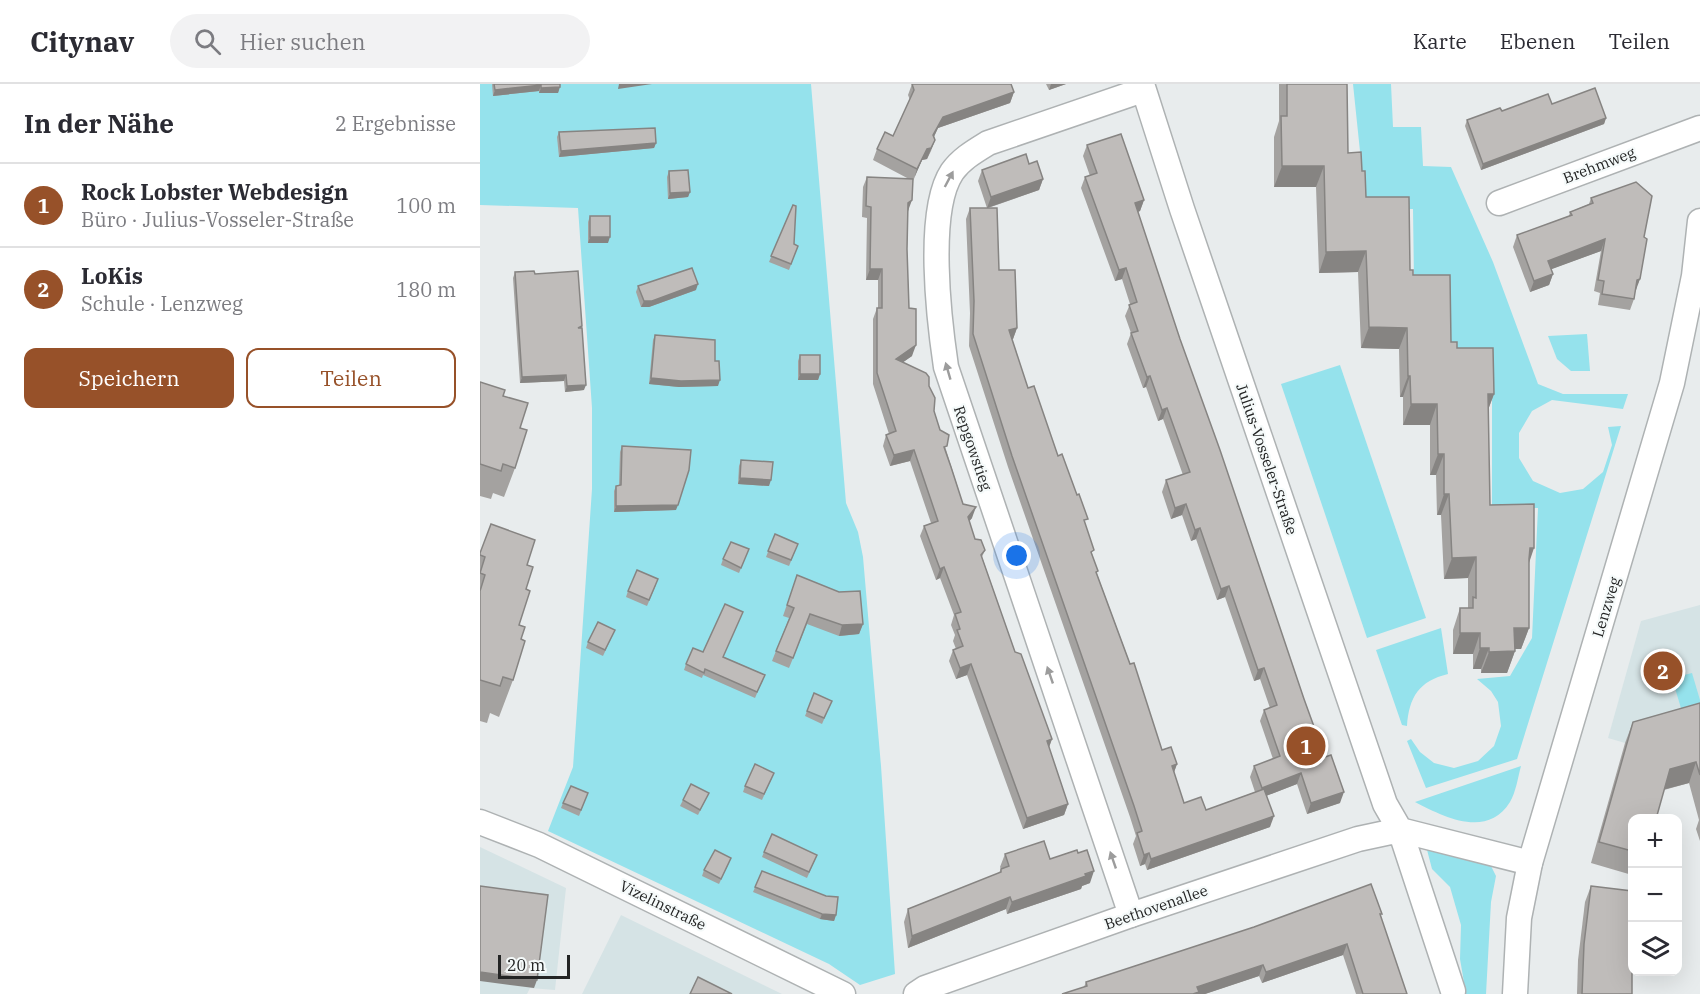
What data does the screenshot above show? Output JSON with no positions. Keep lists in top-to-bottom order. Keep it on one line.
{"streets":{"street":["Brehmweg","Repgowstieg","Julius-Vosseler-Straße","Lenzweg","Vizelinstraße","Beethovenallee"]},"crossings":[["Repgowstieg","Julius-Vosseler-Straße"],["Repgowstieg","Beethovenallee"],["Julius-Vosseler-Straße","Beethovenallee"]],"one_way":["Repgowstieg"],"scale_bar":"20 m","page":{"header":"Citynav","search":"Hier suchen","nav":["Karte","Ebenen","Teilen"],"heading":["In der Nähe","2 Ergebnisse"],"list":[{"mark":"1","name":"Rock Lobster Webdesign","note":"Büro · Julius-Vosseler-Straße","value":"100 m"},{"mark":"2","name":"LoKis","note":"Schule · Lenzweg","value":"180 m"}],"buttons":["Speichern","Teilen"],"pins":["2","1"],"map_buttons":["+","−"],"scale":"20 m"}}
